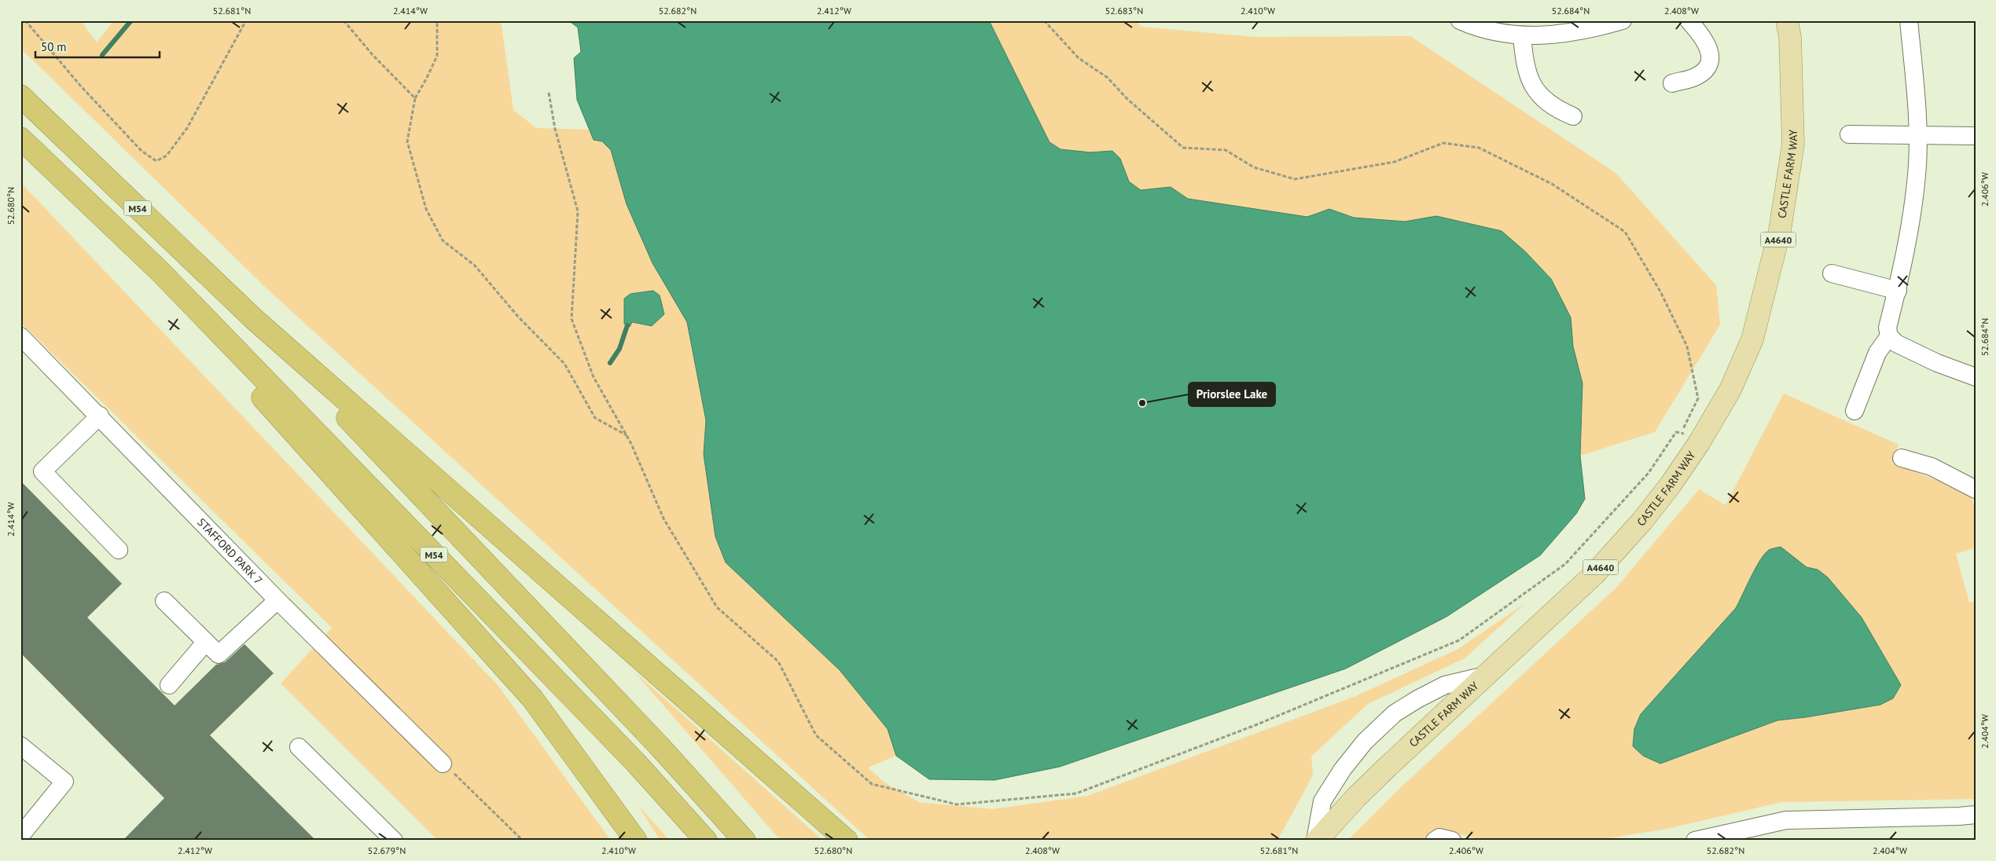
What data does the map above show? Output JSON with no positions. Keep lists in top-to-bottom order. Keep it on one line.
{"streets":{"highway":["M54"],"main road":["CASTLE FARM WAY","A4640"],"street":["STAFFORD PARK 7"]},"places":["Priorslee Lake"],"scale_bar":"50 m","coordinates":["52.681°N","2.414°W","52.682°N","2.412°W","52.683°N","2.410°W","52.684°N","2.408°W","2.406°W","52.680°N","2.404°W","52.679°N"]}
